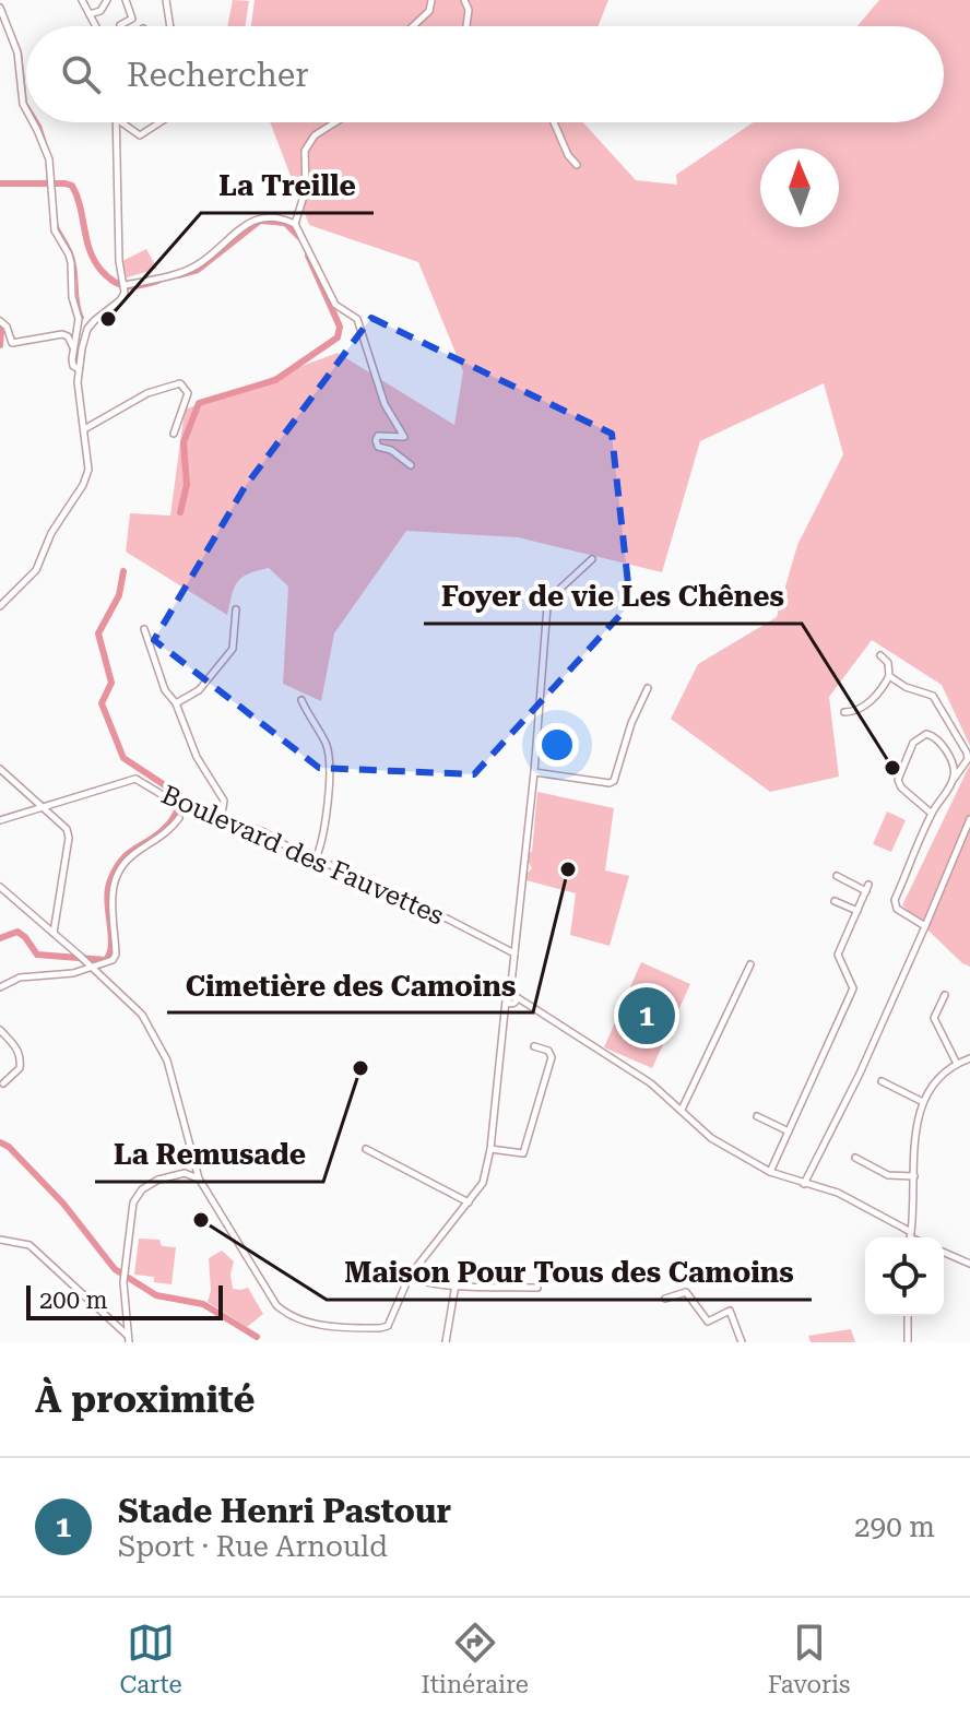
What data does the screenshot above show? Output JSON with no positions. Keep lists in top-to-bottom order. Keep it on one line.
{"streets":{"street":["Boulevard des Fauvettes"]},"places":["La Treille","Foyer de vie Les Chênes","Cimetière des Camoins","La Remusade","Maison Pour Tous des Camoins"],"scale_bar":"200 m","north":"top","page":{"search":"Rechercher","pins":"1","scale":"200 m","heading":"À proximité","list":[{"mark":"1","name":"Stade Henri Pastour","note":"Sport · Rue Arnould","value":"290 m"}],"nav":["Carte","Itinéraire","Favoris"]}}
